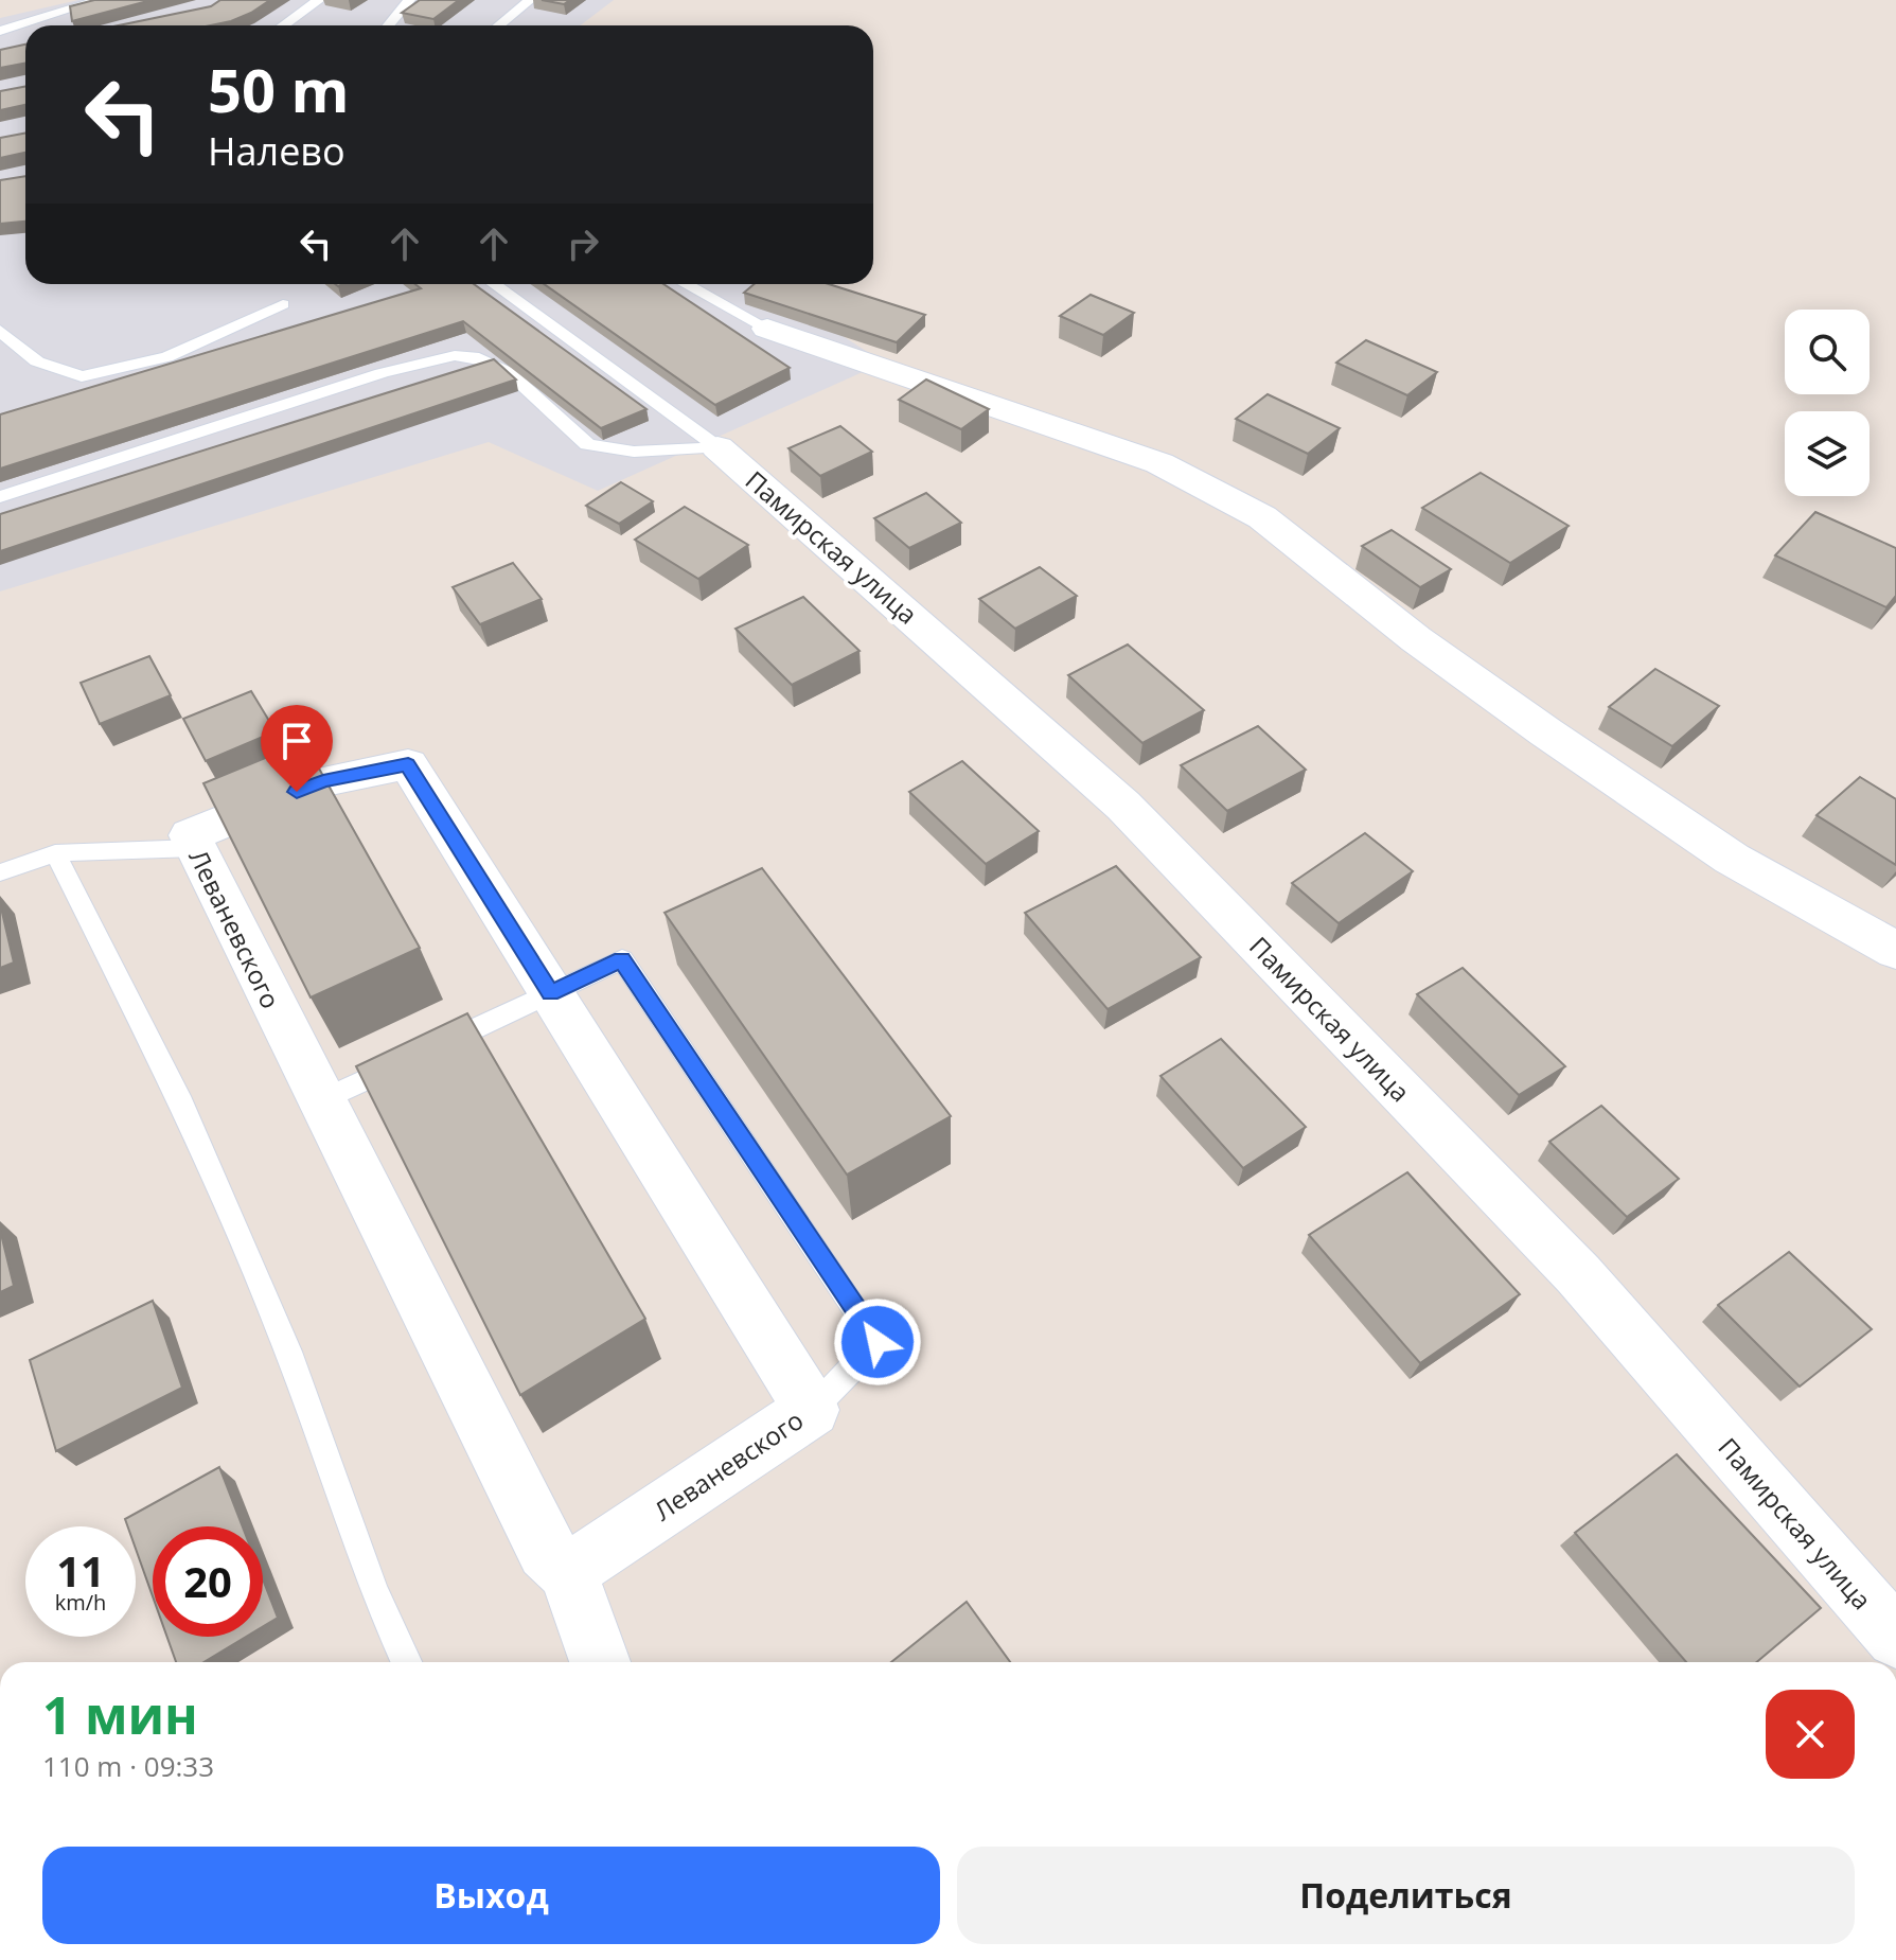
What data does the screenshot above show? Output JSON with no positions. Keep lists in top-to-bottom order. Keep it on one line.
{"streets":{"street":["Памирская улица","Леваневского"]},"page":{"turn":["50 m","Налево"],"speed":"11 km/h","limit":"20","heading":["1 мин","110 m · 09:33"],"buttons":["Выход","Поделиться"]}}
